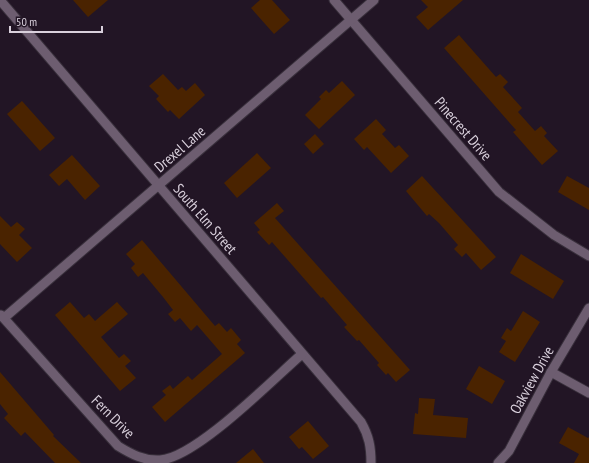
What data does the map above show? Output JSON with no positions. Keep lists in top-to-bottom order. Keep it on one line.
{"streets":{"street":["Pinecrest Drive","Drexel Lane","South Elm Street","Oakview Drive","Fern Drive"]},"crossings":[["Pinecrest Drive","Drexel Lane"],["Drexel Lane","South Elm Street"],["Drexel Lane","Fern Drive"],["South Elm Street","Fern Drive"]],"scale_bar":"50 m"}
